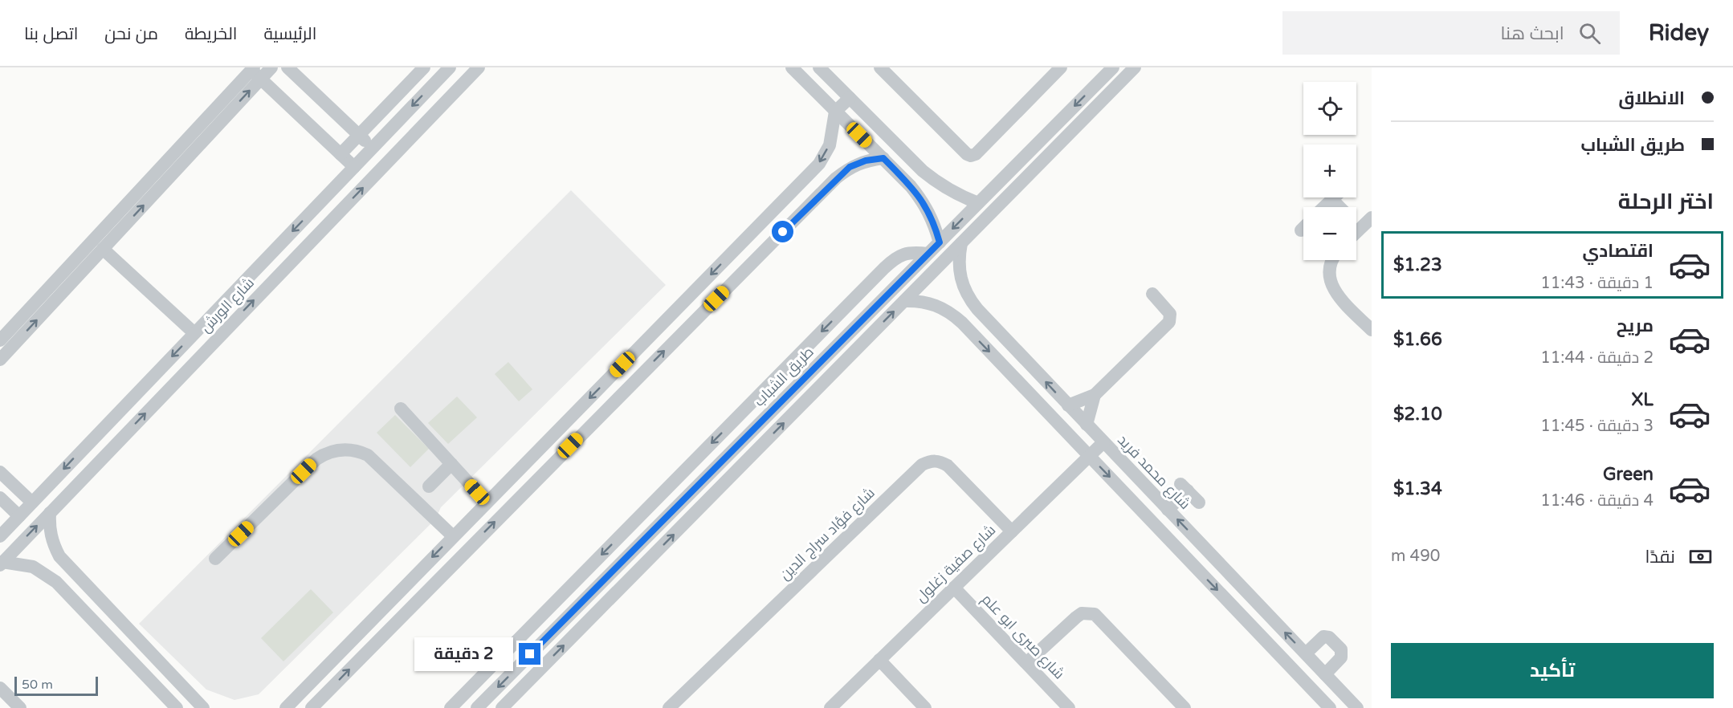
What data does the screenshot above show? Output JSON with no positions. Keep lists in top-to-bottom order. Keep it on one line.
{"streets":{"street":["شارع الورش","طريق الشباب","شارع محمد فريد","شارع فؤاد سراج الدين","شارع صفية زغلول","شارع صبرى ابو علم"]},"crossings":[["شارع محمد فريد","شارع صفية زغلول"],["شارع فؤاد سراج الدين","شارع صفية زغلول"],["شارع صفية زغلول","شارع صبرى ابو علم"]],"scale_bar":"50 m","page":{"header":"Ridey","search":"ابحث هنا","nav":["الرئيسية","الخريطة","من نحن","اتصل بنا"],"banner":["الانطلاق","طريق الشباب"],"map_buttons":["+","−"],"heading":"اختر الرحلة","list":[{"name":"اقتصادي","note":"1 دقيقة · 11:43","value":"$1.23"},{"name":"مريح","note":"2 دقيقة · 11:44","value":"$1.66"},{"name":"XL","note":"3 دقيقة · 11:45","value":"$2.10"},{"name":"Green","note":"4 دقيقة · 11:46","value":"$1.34"}],"pay":["نقدًا","490 m"],"buttons":"تأكيد","bubble":"2 دقيقة","scale":"50 m"}}
